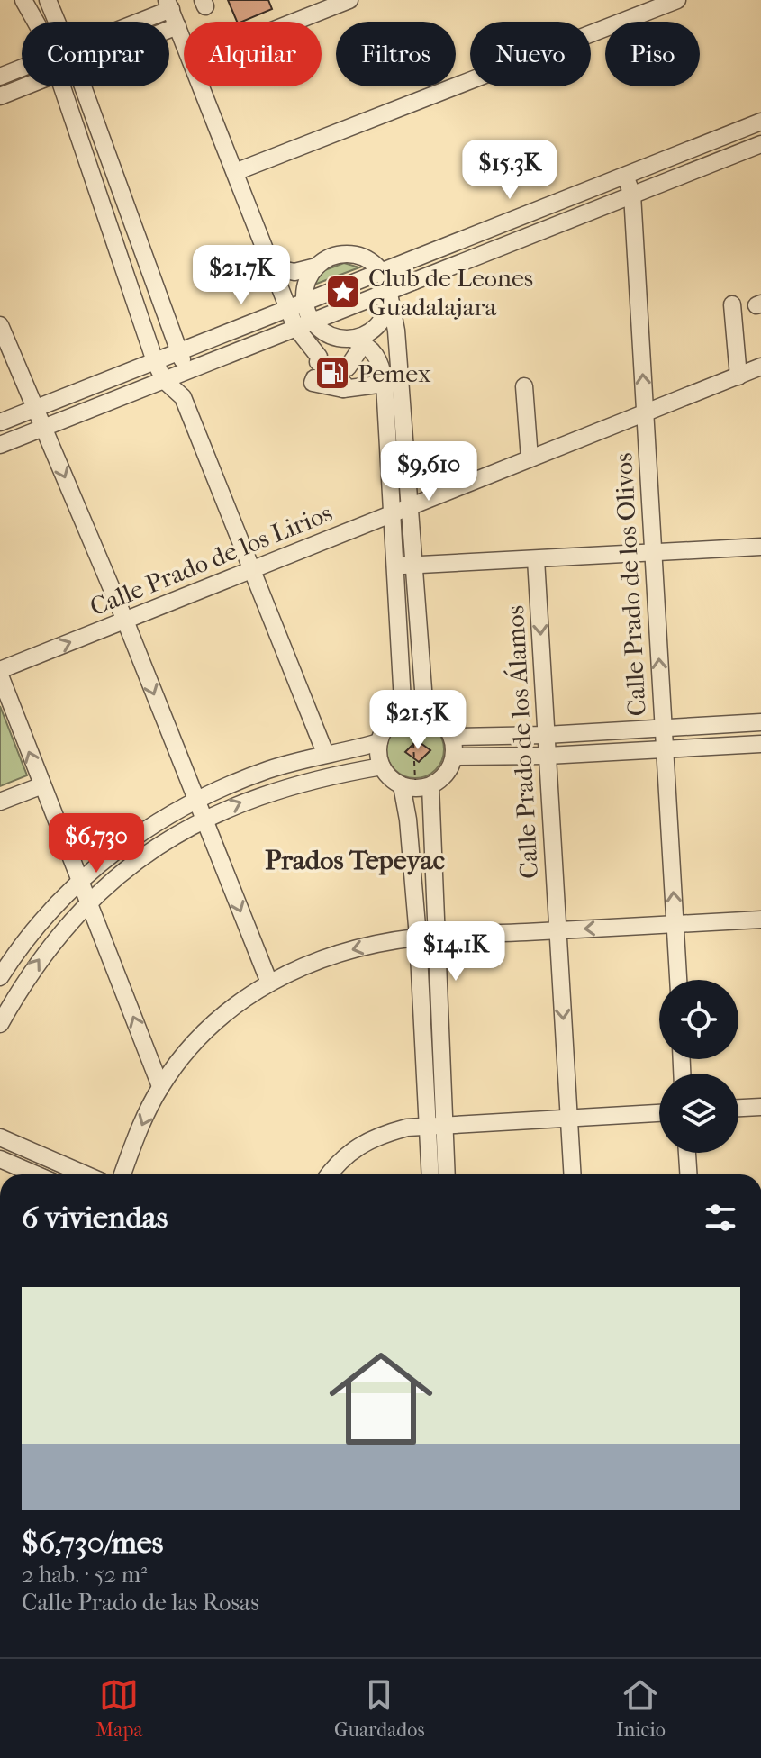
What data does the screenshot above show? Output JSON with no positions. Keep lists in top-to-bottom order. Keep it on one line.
{"streets":{"street":["Calle Prado de los Lirios","Calle Prado de los Olivos","Calle Prado de los Álamos"]},"crossings":[["Calle Prado de los Lirios","Calle Prado de los Olivos"]],"one_way":["Calle Prado de los Olivos"],"districts":["Prados Tepeyac"],"places":{"place":["Club de Leones Guadalajara"],"fuel station":["Pemex"]},"page":{"chip":["Comprar","Alquilar","Filtros","Nuevo","Piso"],"price":["$15.3K","$21.7K","$9,610","$21.5K","$6,730","$14.1K"],"heading":"6 viviendas","list":[{"name":"$6,730/mes","note":"2 hab. · 52 m² · Calle Prado de las Rosas"}],"tabs":["Mapa","Guardados","Inicio"]}}
